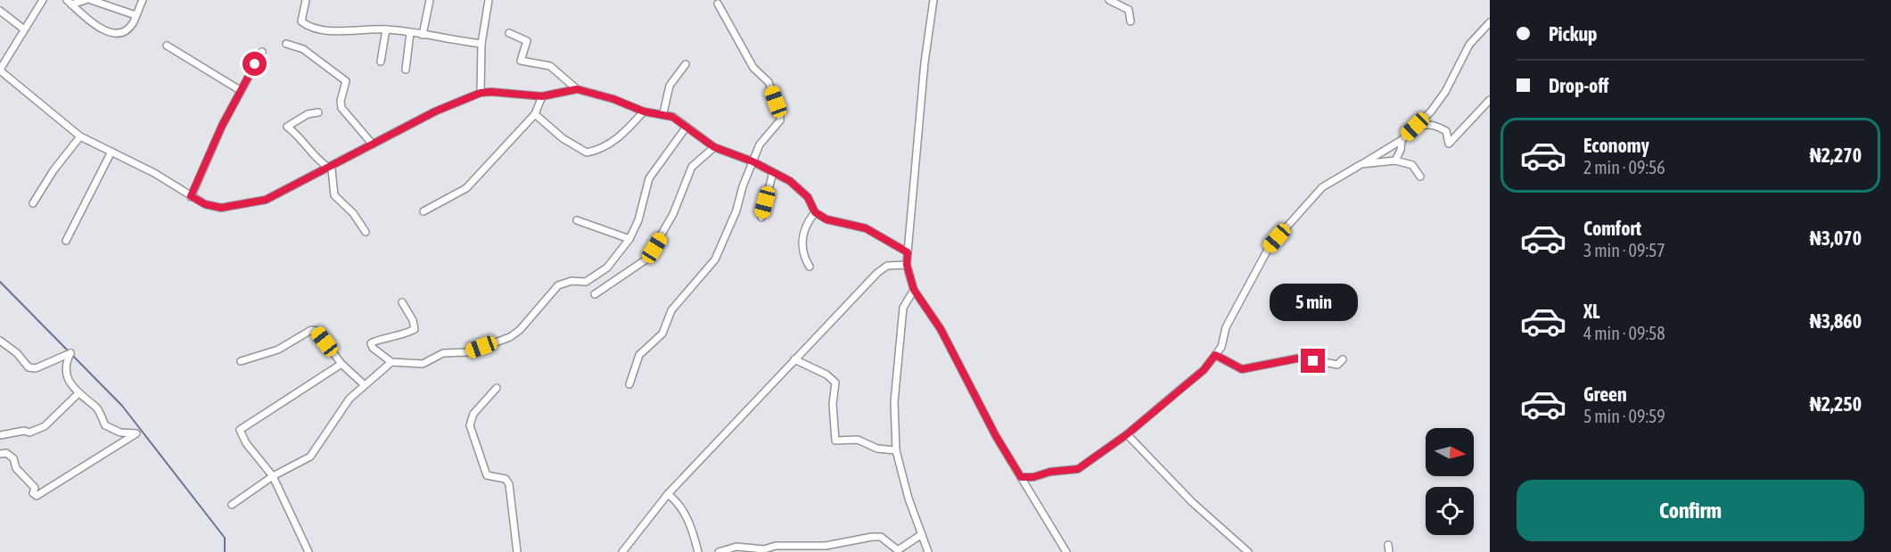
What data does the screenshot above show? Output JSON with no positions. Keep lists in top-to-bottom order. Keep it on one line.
{"north":"right","page":{"banner":["Pickup","Drop-off"],"list":[{"name":"Economy","note":"2 min · 09:56","value":"₦2,270"},{"name":"Comfort","note":"3 min · 09:57","value":"₦3,070"},{"name":"XL","note":"4 min · 09:58","value":"₦3,860"},{"name":"Green","note":"5 min · 09:59","value":"₦2,250"}],"bubble":"5 min","buttons":"Confirm"}}
